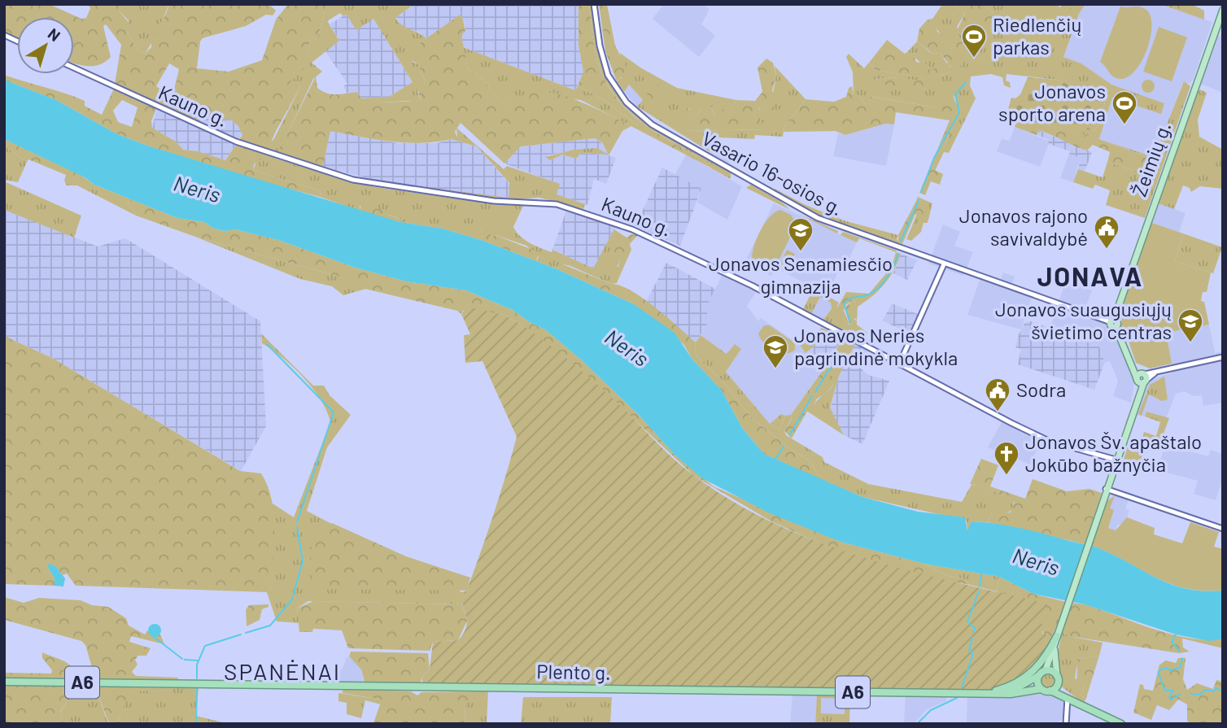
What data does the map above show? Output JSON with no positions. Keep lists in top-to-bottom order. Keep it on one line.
{"streets":{"highway":["Plento g.","A6"],"main road":["Kauno g.","Žeimių g.","Vasario 16-osios g."]},"crossings":[["Žeimių g.","Vasario 16-osios g."],["Plento g.","A6"]],"districts":["JONAVA","SPANĖNAI"],"water":["Neris"],"places":{"sports":["Riedlenčių parkas","Jonavos sporto arena"],"public building":["Jonavos rajono savivaldybė","Sodra"],"school or university":["Jonavos Senamiesčio gimnazija","Jonavos suaugusiųjų švietimo centras","Jonavos Neries pagrindinė mokykla"],"church":["Jonavos Šv. apaštalo Jokūbo bažnyčia"]},"north":"top right"}
